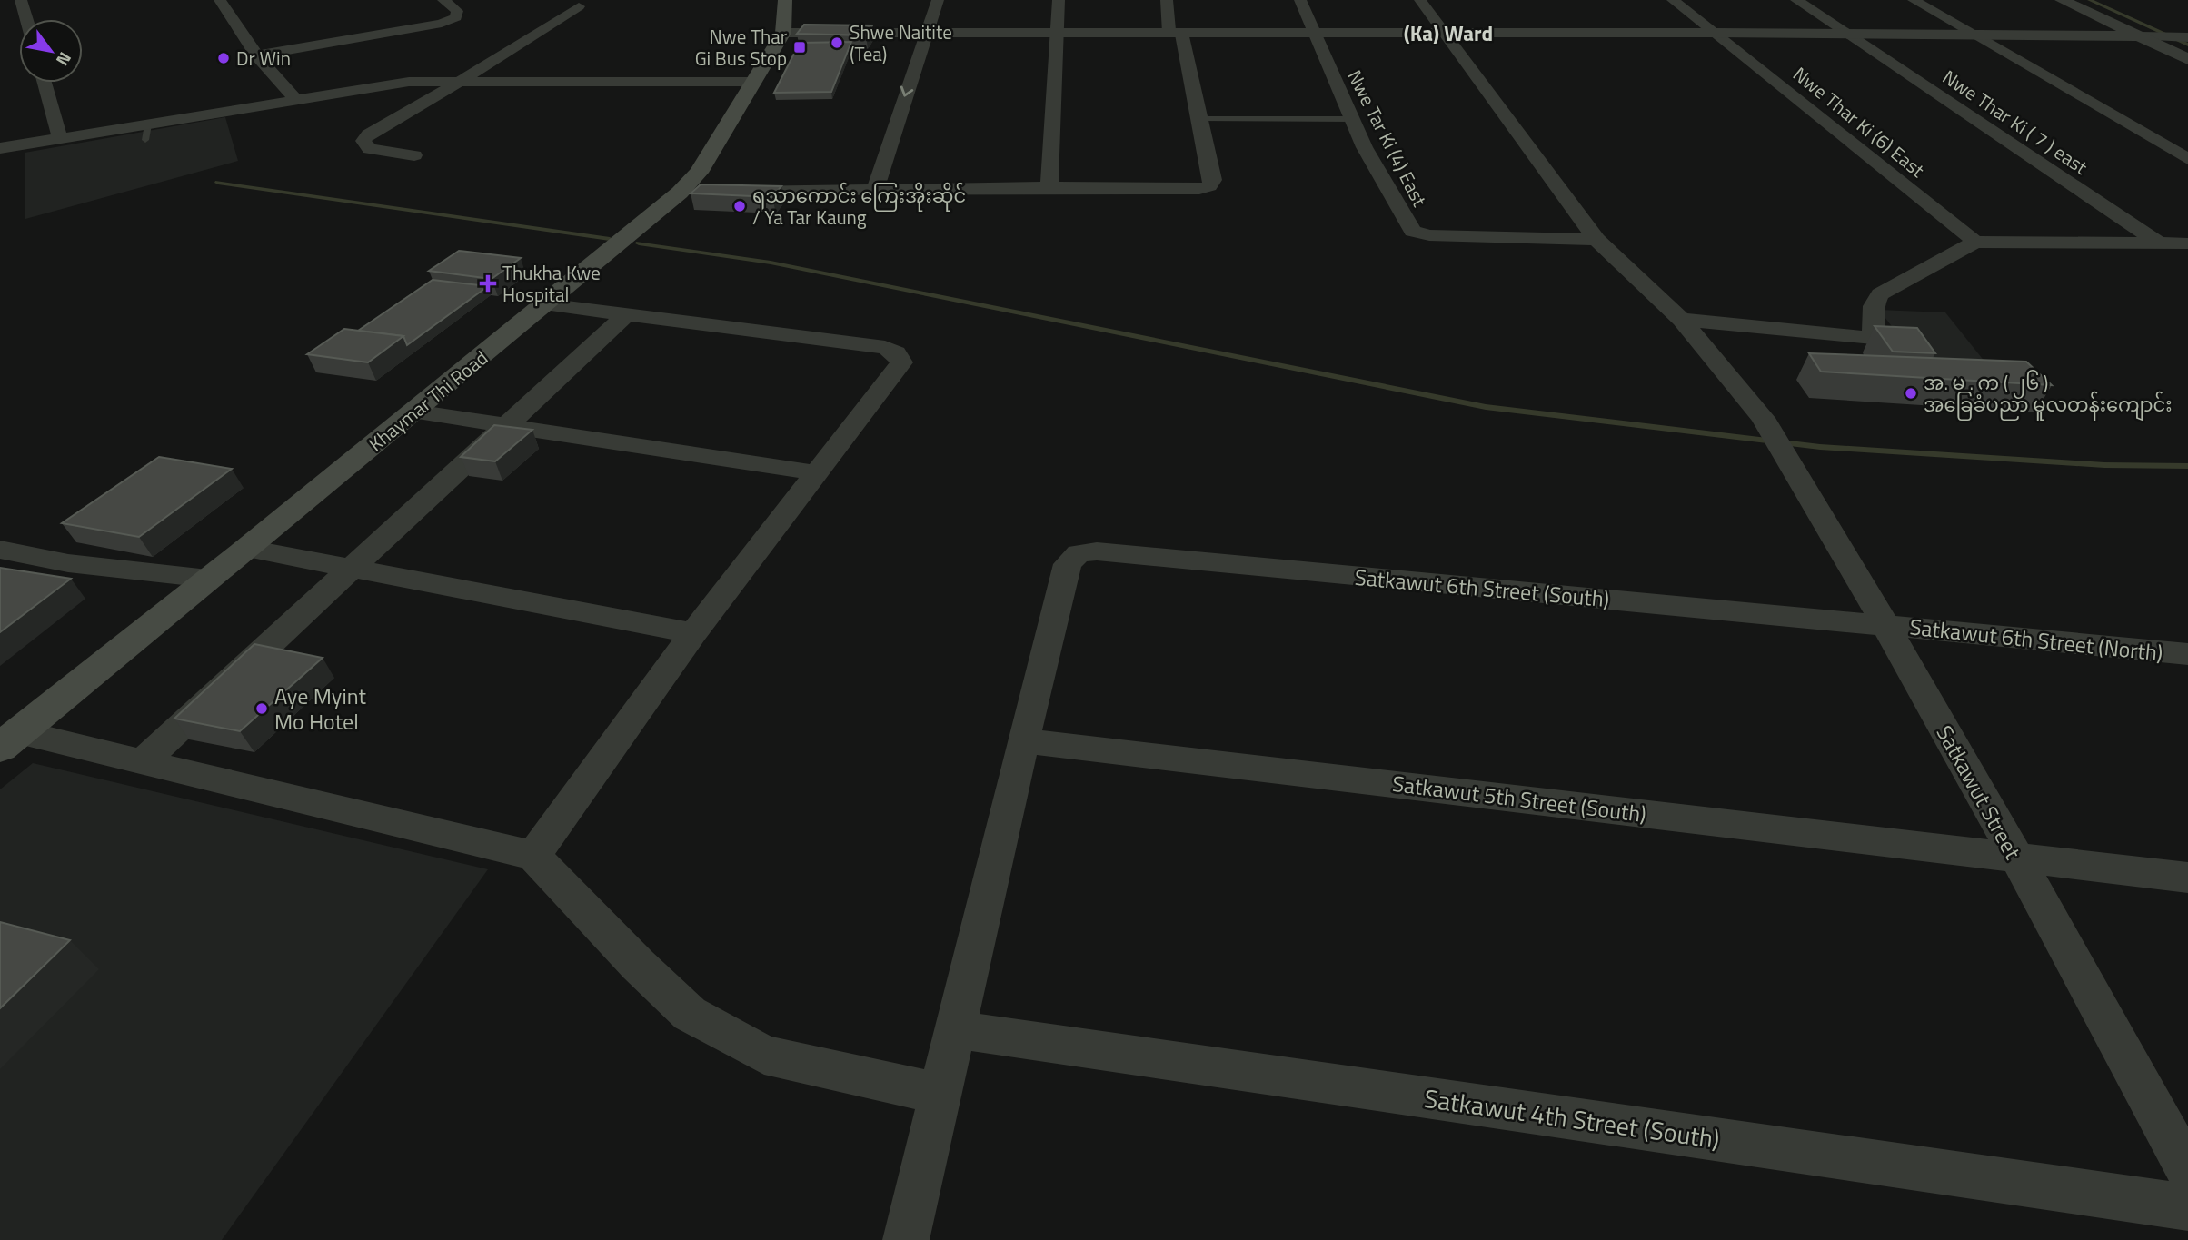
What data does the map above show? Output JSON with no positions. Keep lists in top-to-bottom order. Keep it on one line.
{"streets":{"main road":["Khaymar Thi Road"],"street":["Nwe Thar Ki (6) East","Nwe Thar Ki ( 7 ) east","Nwe Tar Ki (4) East","Satkawut 6th Street (South)","Satkawut 6th Street (North)","Satkawut Street","Satkawut 5th Street (South)","Satkawut 4th Street (South)"]},"crossings":[["Nwe Tar Ki (4) East","Satkawut Street"],["Satkawut 6th Street (South)","Satkawut 6th Street (North)"],["Satkawut 6th Street (South)","Satkawut Street"],["Satkawut 6th Street (South)","Satkawut 5th Street (South)"],["Satkawut 6th Street (North)","Satkawut Street"],["Satkawut Street","Satkawut 5th Street (South)"]],"districts":["(Ka) Ward"],"places":{"other":["Shwe Naitite (Tea)","Dr Win","ရသာကောင်း ကြေးအိုးဆိုင် / Ya Tar Kaung","အ. မ . က ( ၂၆ ) အခြေခံပညာ မူလတန်းကျောင်း","Aye Myint Mo Hotel"],"transit":["Nwe Thar Gi Bus Stop"],"health":["Thukha Kwe Hospital"]},"north":"bottom right"}
